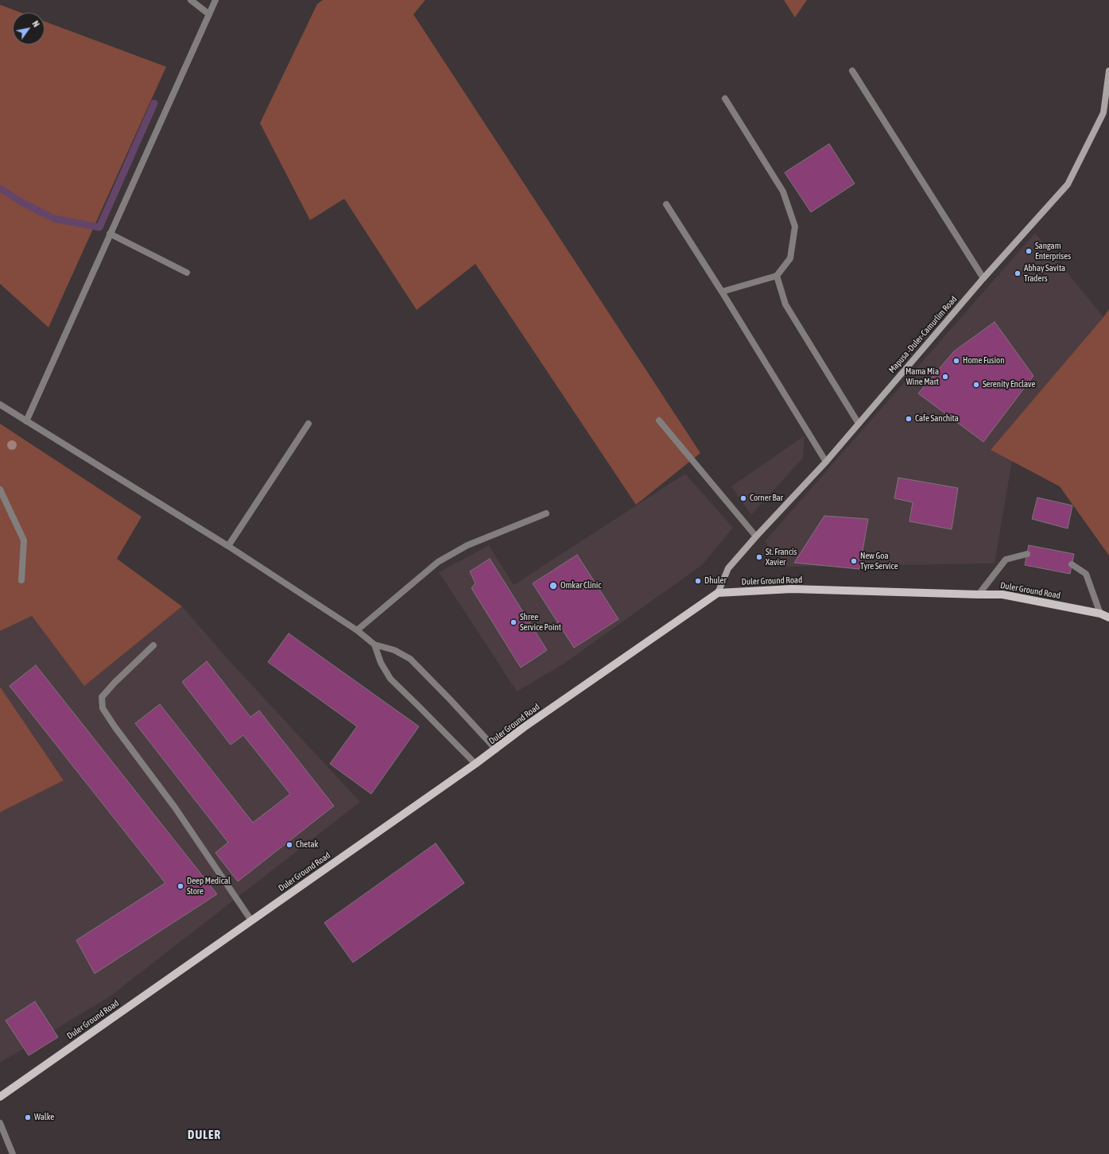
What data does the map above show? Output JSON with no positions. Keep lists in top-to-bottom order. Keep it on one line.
{"streets":{"main road":["Mapusa -Duler-Camurlim Road","Duler Ground Road"]},"crossings":[["Mapusa -Duler-Camurlim Road","Duler Ground Road"]],"districts":["DULER"],"places":["Sangam Enterprises","Abhay Savita Traders","Home Fusion","Mama Mia Wine Mart","Serenity Enclave","Cafe Sanchita","Corner Bar","St. Francis Xavier","New Goa Tyre Service","Dhuler","Omkar Clinic","Shree Service Point","Chetak","Deep Medical Store","Walke"],"north":"top right"}
